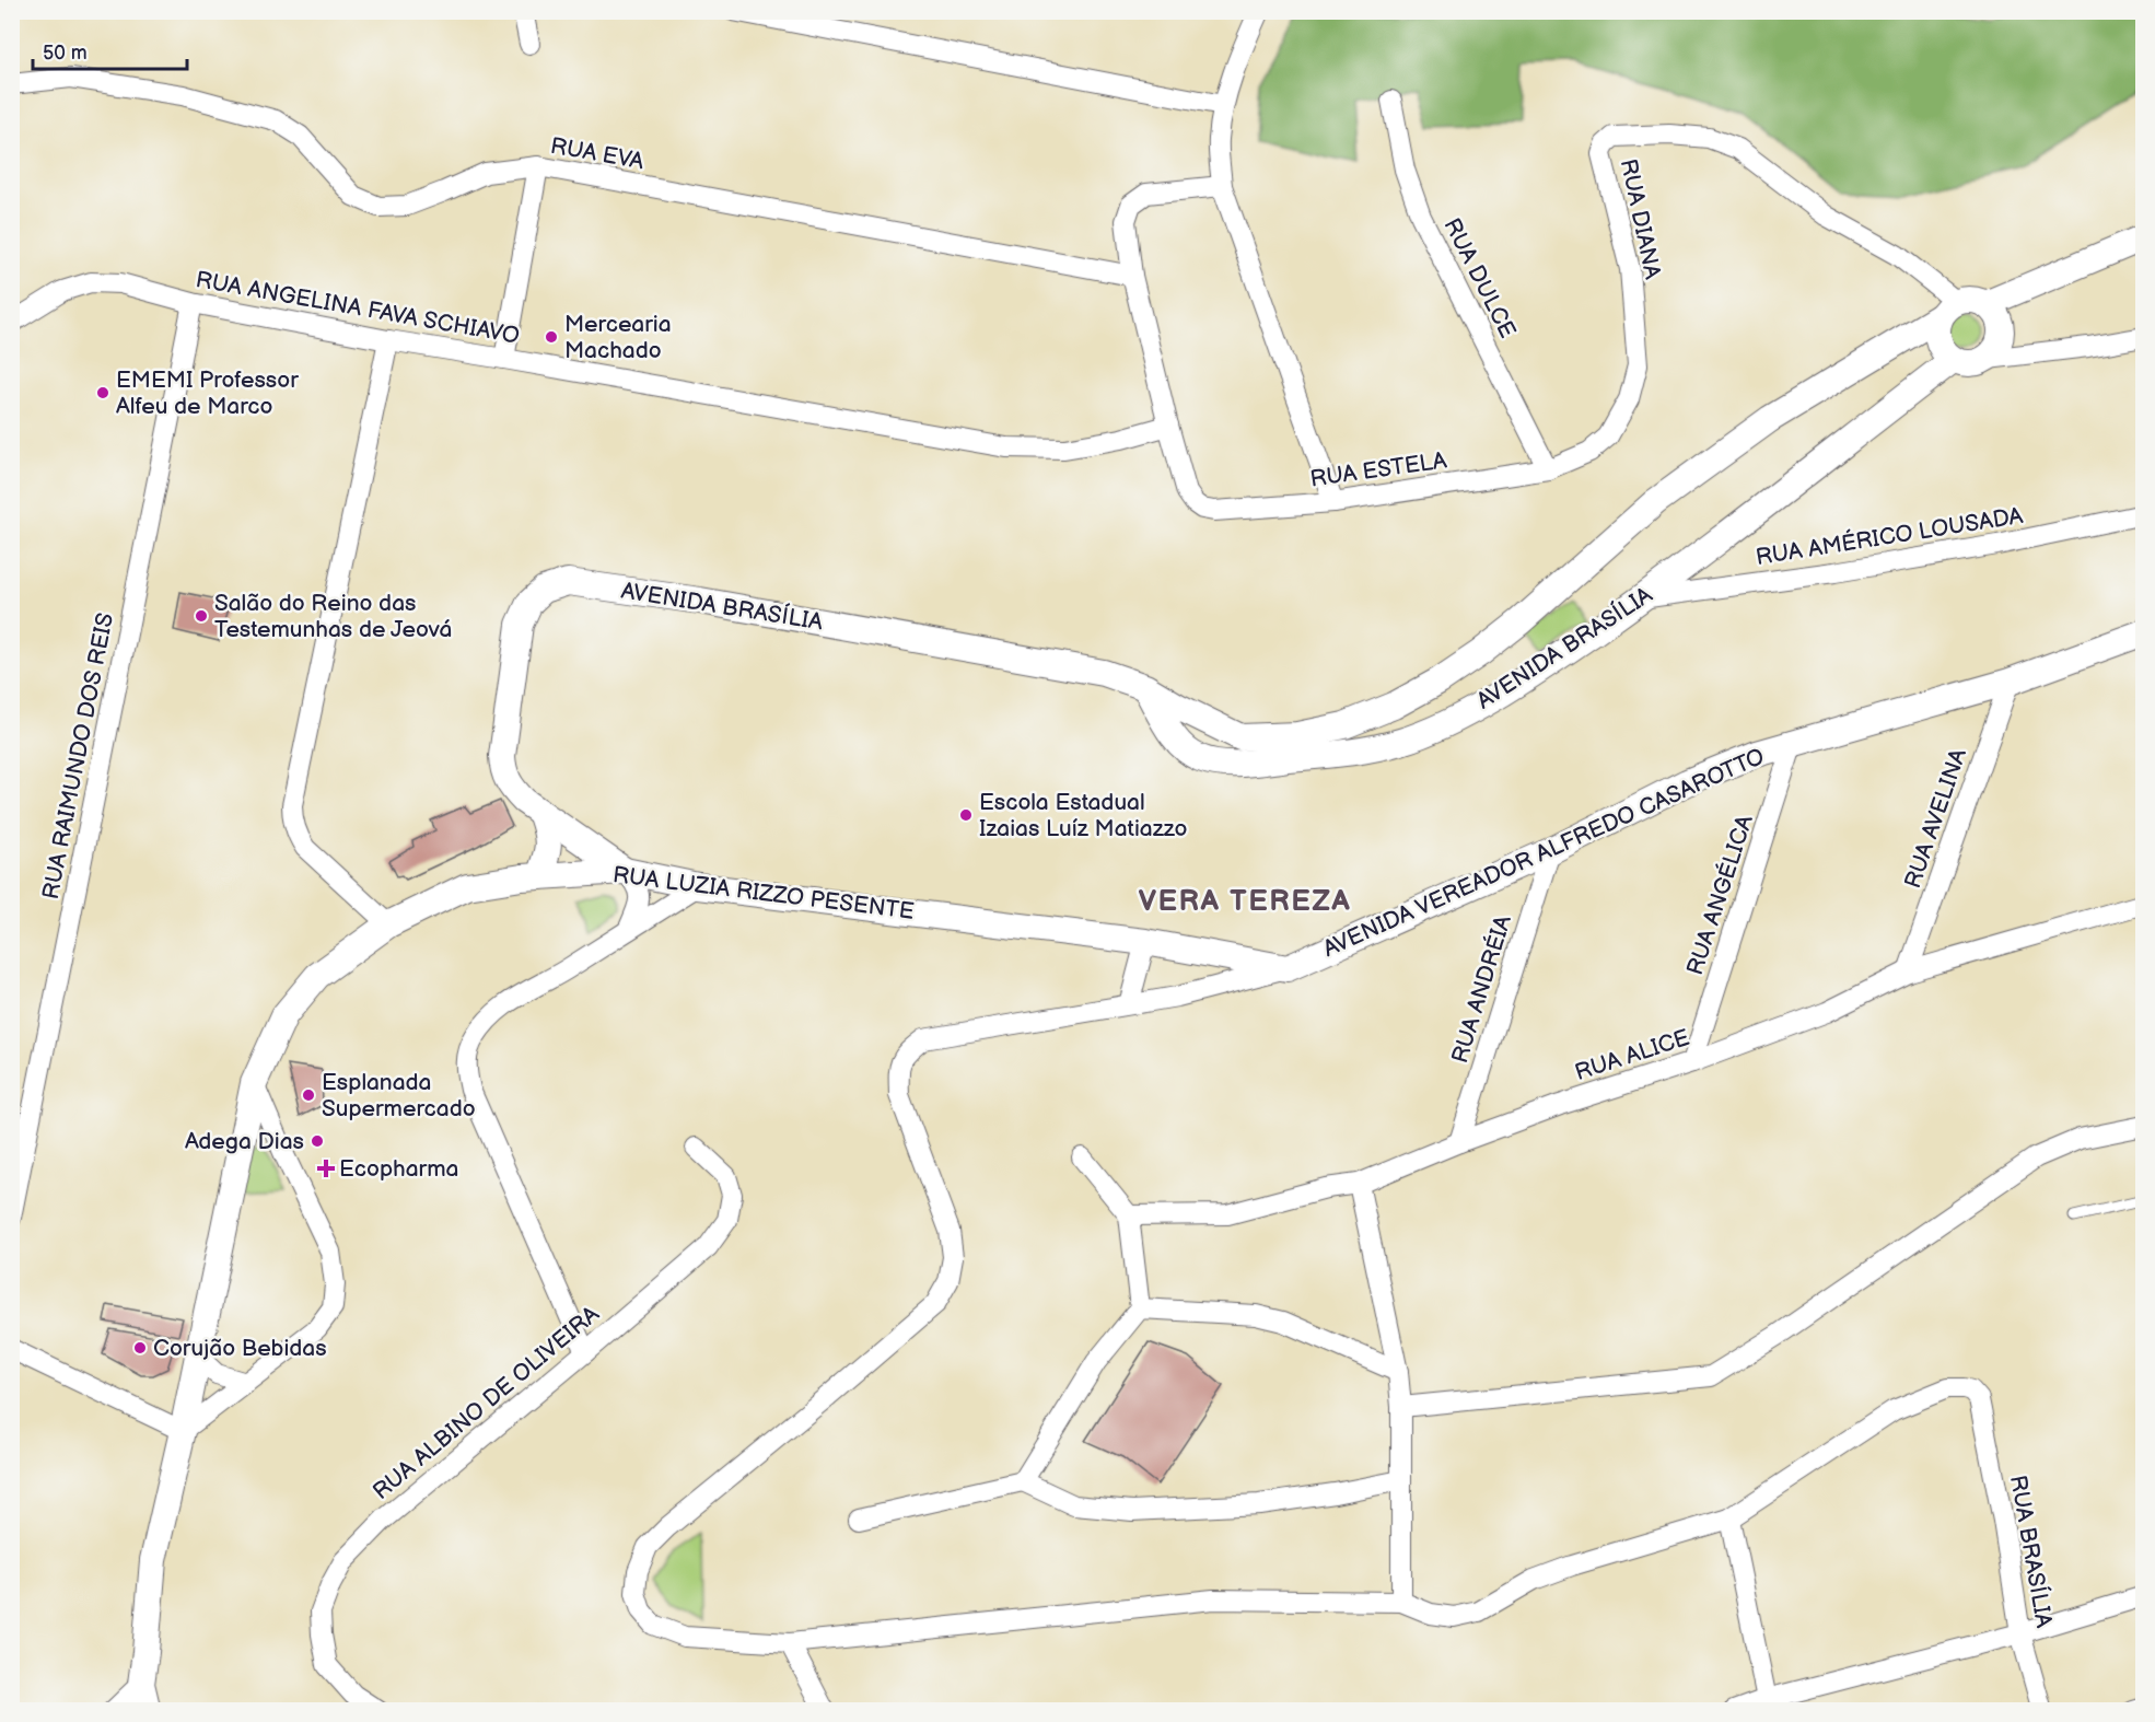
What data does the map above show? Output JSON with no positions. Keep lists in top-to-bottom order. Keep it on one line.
{"streets":{"street":["RUA EVA","RUA DIANA","RUA DULCE","RUA ANGELINA FAVA SCHIAVO","RUA ESTELA","RUA AMÉRICO LOUSADA","AVENIDA BRASÍLIA","RUA RAIMUNDO DOS REIS","RUA AVELINA","AVENIDA VEREADOR ALFREDO CASAROTTO","RUA LUZIA RIZZO PESENTE","RUA ANGÉLICA","RUA ANDRÉIA","RUA ALICE","RUA ALBINO DE OLIVEIRA","RUA BRASÍLIA"]},"crossings":[["RUA DIANA","RUA DULCE"],["RUA DIANA","RUA ESTELA"],["RUA DIANA","AVENIDA BRASÍLIA"],["RUA DULCE","RUA ESTELA"],["RUA ANGELINA FAVA SCHIAVO","RUA ESTELA"],["RUA ANGELINA FAVA SCHIAVO","RUA RAIMUNDO DOS REIS"],["RUA AMÉRICO LOUSADA","AVENIDA BRASÍLIA"],["AVENIDA BRASÍLIA","RUA LUZIA RIZZO PESENTE"],["RUA AVELINA","AVENIDA VEREADOR ALFREDO CASAROTTO"],["RUA AVELINA","RUA ALICE"],["AVENIDA VEREADOR ALFREDO CASAROTTO","RUA LUZIA RIZZO PESENTE"],["AVENIDA VEREADOR ALFREDO CASAROTTO","RUA ANGÉLICA"],["AVENIDA VEREADOR ALFREDO CASAROTTO","RUA ANDRÉIA"],["RUA ANGÉLICA","RUA ALICE"],["RUA ANDRÉIA","RUA ALICE"]],"districts":["VERA TEREZA"],"places":{"other":["Mercearia Machado","EMEMI Professor Alfeu de Marco","Salão do Reino das Testemunhas de Jeová","Escola Estadual Izaias Luíz Matiazzo","Esplanada Supermercado","Adega Dias","Corujão Bebidas"],"health":["Ecopharma"]},"scale_bar":"50 m"}
